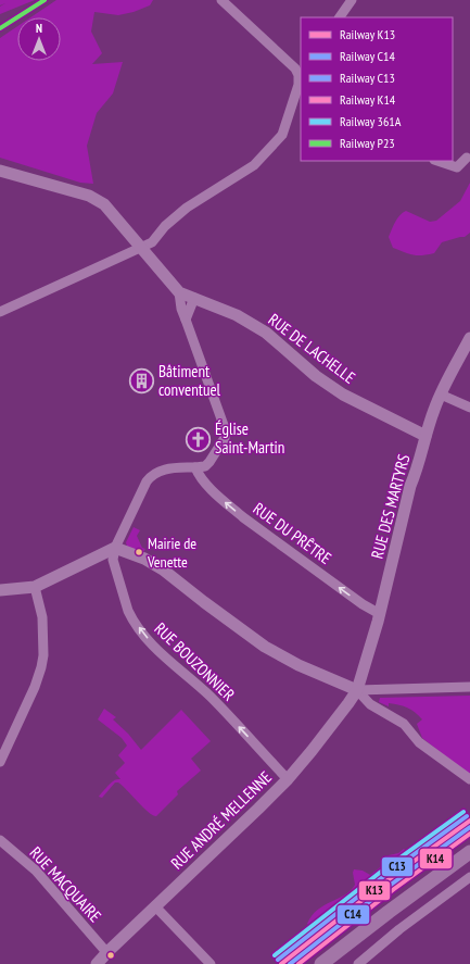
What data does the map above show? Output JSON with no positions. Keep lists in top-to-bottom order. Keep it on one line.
{"streets":{"street":["RUE DE LACHELLE","RUE DES MARTYRS","RUE DU PRÊTRE","RUE BOUZONNIER","RUE ANDRÉ MELLENNE","RUE MACQUAIRE"]},"crossings":[["RUE DE LACHELLE","RUE DES MARTYRS"],["RUE DES MARTYRS","RUE DU PRÊTRE"],["RUE DES MARTYRS","RUE ANDRÉ MELLENNE"],["RUE BOUZONNIER","RUE ANDRÉ MELLENNE"],["RUE ANDRÉ MELLENNE","RUE MACQUAIRE"]],"one_way":["RUE DU PRÊTRE"],"places":{"building":["Bâtiment conventuel"],"church":["Église Saint-Martin"],"other":["Mairie de Venette"]},"lines":["rail line P23","rail line 361A","rail line C13","rail line K13","rail line C14","rail line K14"],"legend":["Railway K13","Railway C14","Railway C13","Railway K14","Railway 361A","Railway P23"],"north":"top"}
